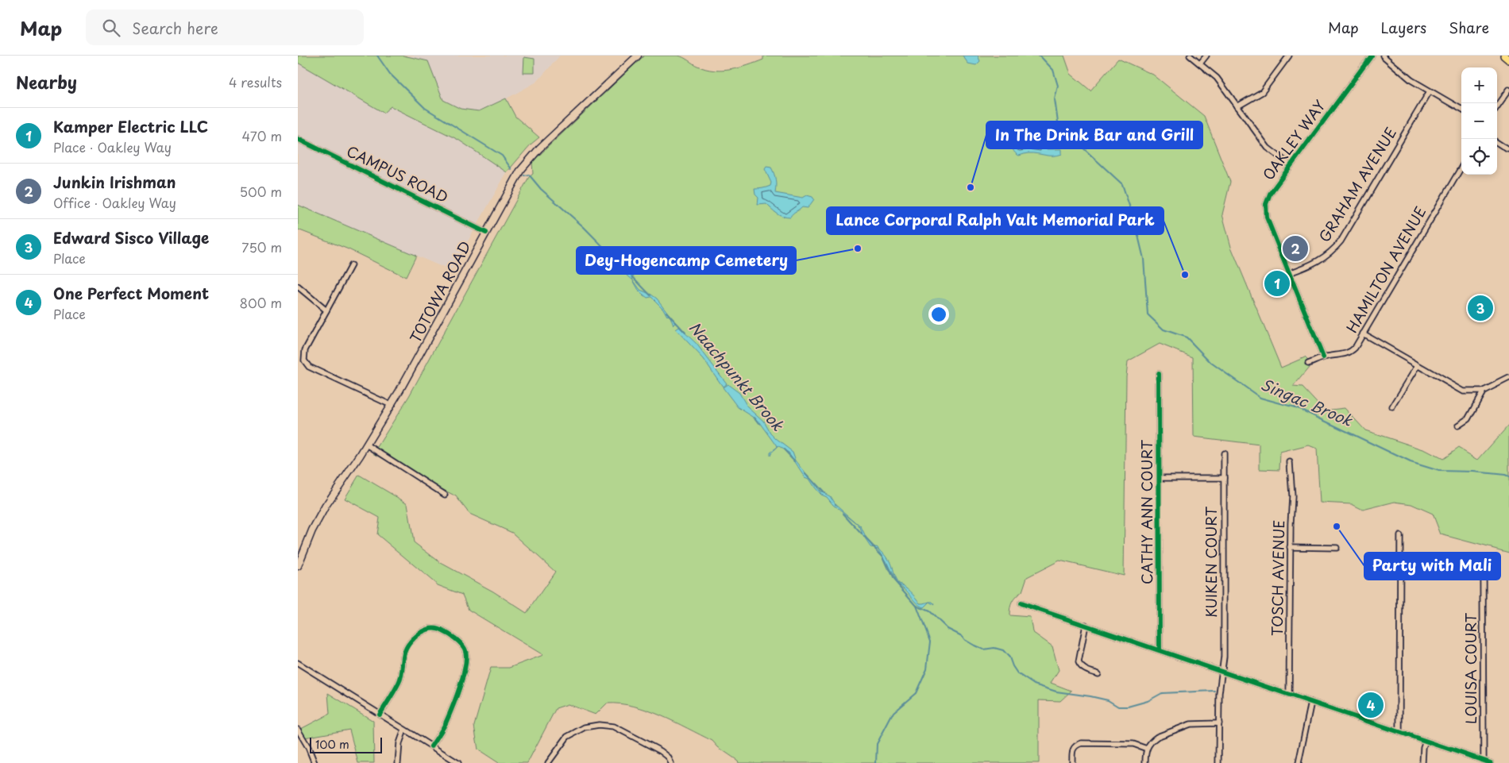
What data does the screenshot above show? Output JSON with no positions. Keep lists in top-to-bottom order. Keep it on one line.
{"streets":{"main road":["TOTOWA ROAD"],"street":["OAKLEY WAY","CAMPUS ROAD","GRAHAM AVENUE","HAMILTON AVENUE","CATHY ANN COURT","KUIKEN COURT","TOSCH AVENUE","LOUISA COURT"]},"crossings":[["OAKLEY WAY","GRAHAM AVENUE"],["OAKLEY WAY","HAMILTON AVENUE"],["CAMPUS ROAD","TOTOWA ROAD"]],"water":["Naachpunkt Brook","Singac Brook"],"places":["In The Drink Bar and Grill","Dey-Hogencamp Cemetery","Lance Corporal Ralph Valt Memorial Park","Party with Mali"],"scale_bar":"100 m","page":{"header":"Map","search":"Search here","nav":["Map","Layers","Share"],"heading":["Nearby","4 results"],"map_buttons":["+","−"],"list":[{"mark":"1","name":"Kamper Electric LLC","note":"Place · Oakley Way","value":"470 m"},{"mark":"2","name":"Junkin Irishman","note":"Office · Oakley Way","value":"500 m"},{"mark":"3","name":"Edward Sisco Village","note":"Place","value":"750 m"},{"mark":"4","name":"One Perfect Moment","note":"Place","value":"800 m"}],"pins":["2","1","3","4"],"scale":"100 m"}}
